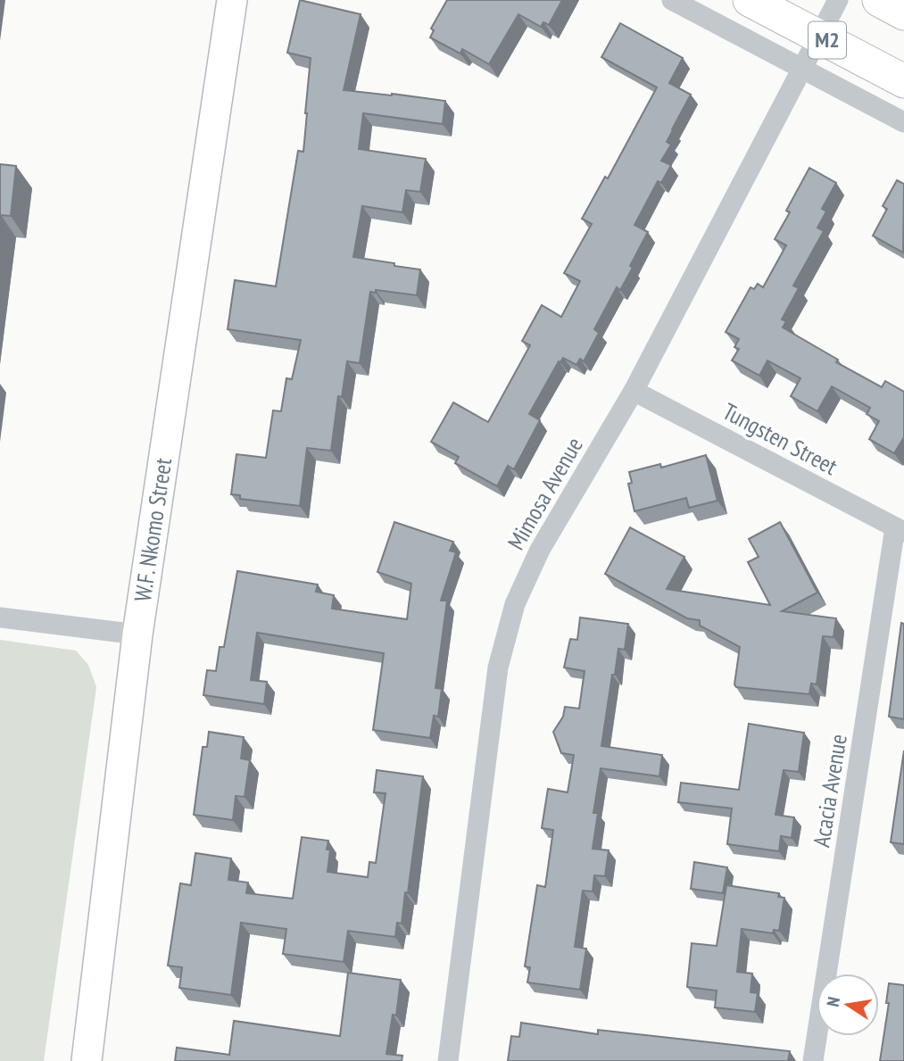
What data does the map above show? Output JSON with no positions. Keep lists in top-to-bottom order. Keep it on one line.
{"streets":{"main road":["M2","W.F. Nkomo Street"],"street":["Tungsten Street","Mimosa Avenue","Acacia Avenue"]},"crossings":[["M2","Mimosa Avenue"],["Tungsten Street","Mimosa Avenue"],["Tungsten Street","Acacia Avenue"]],"north":"left"}
